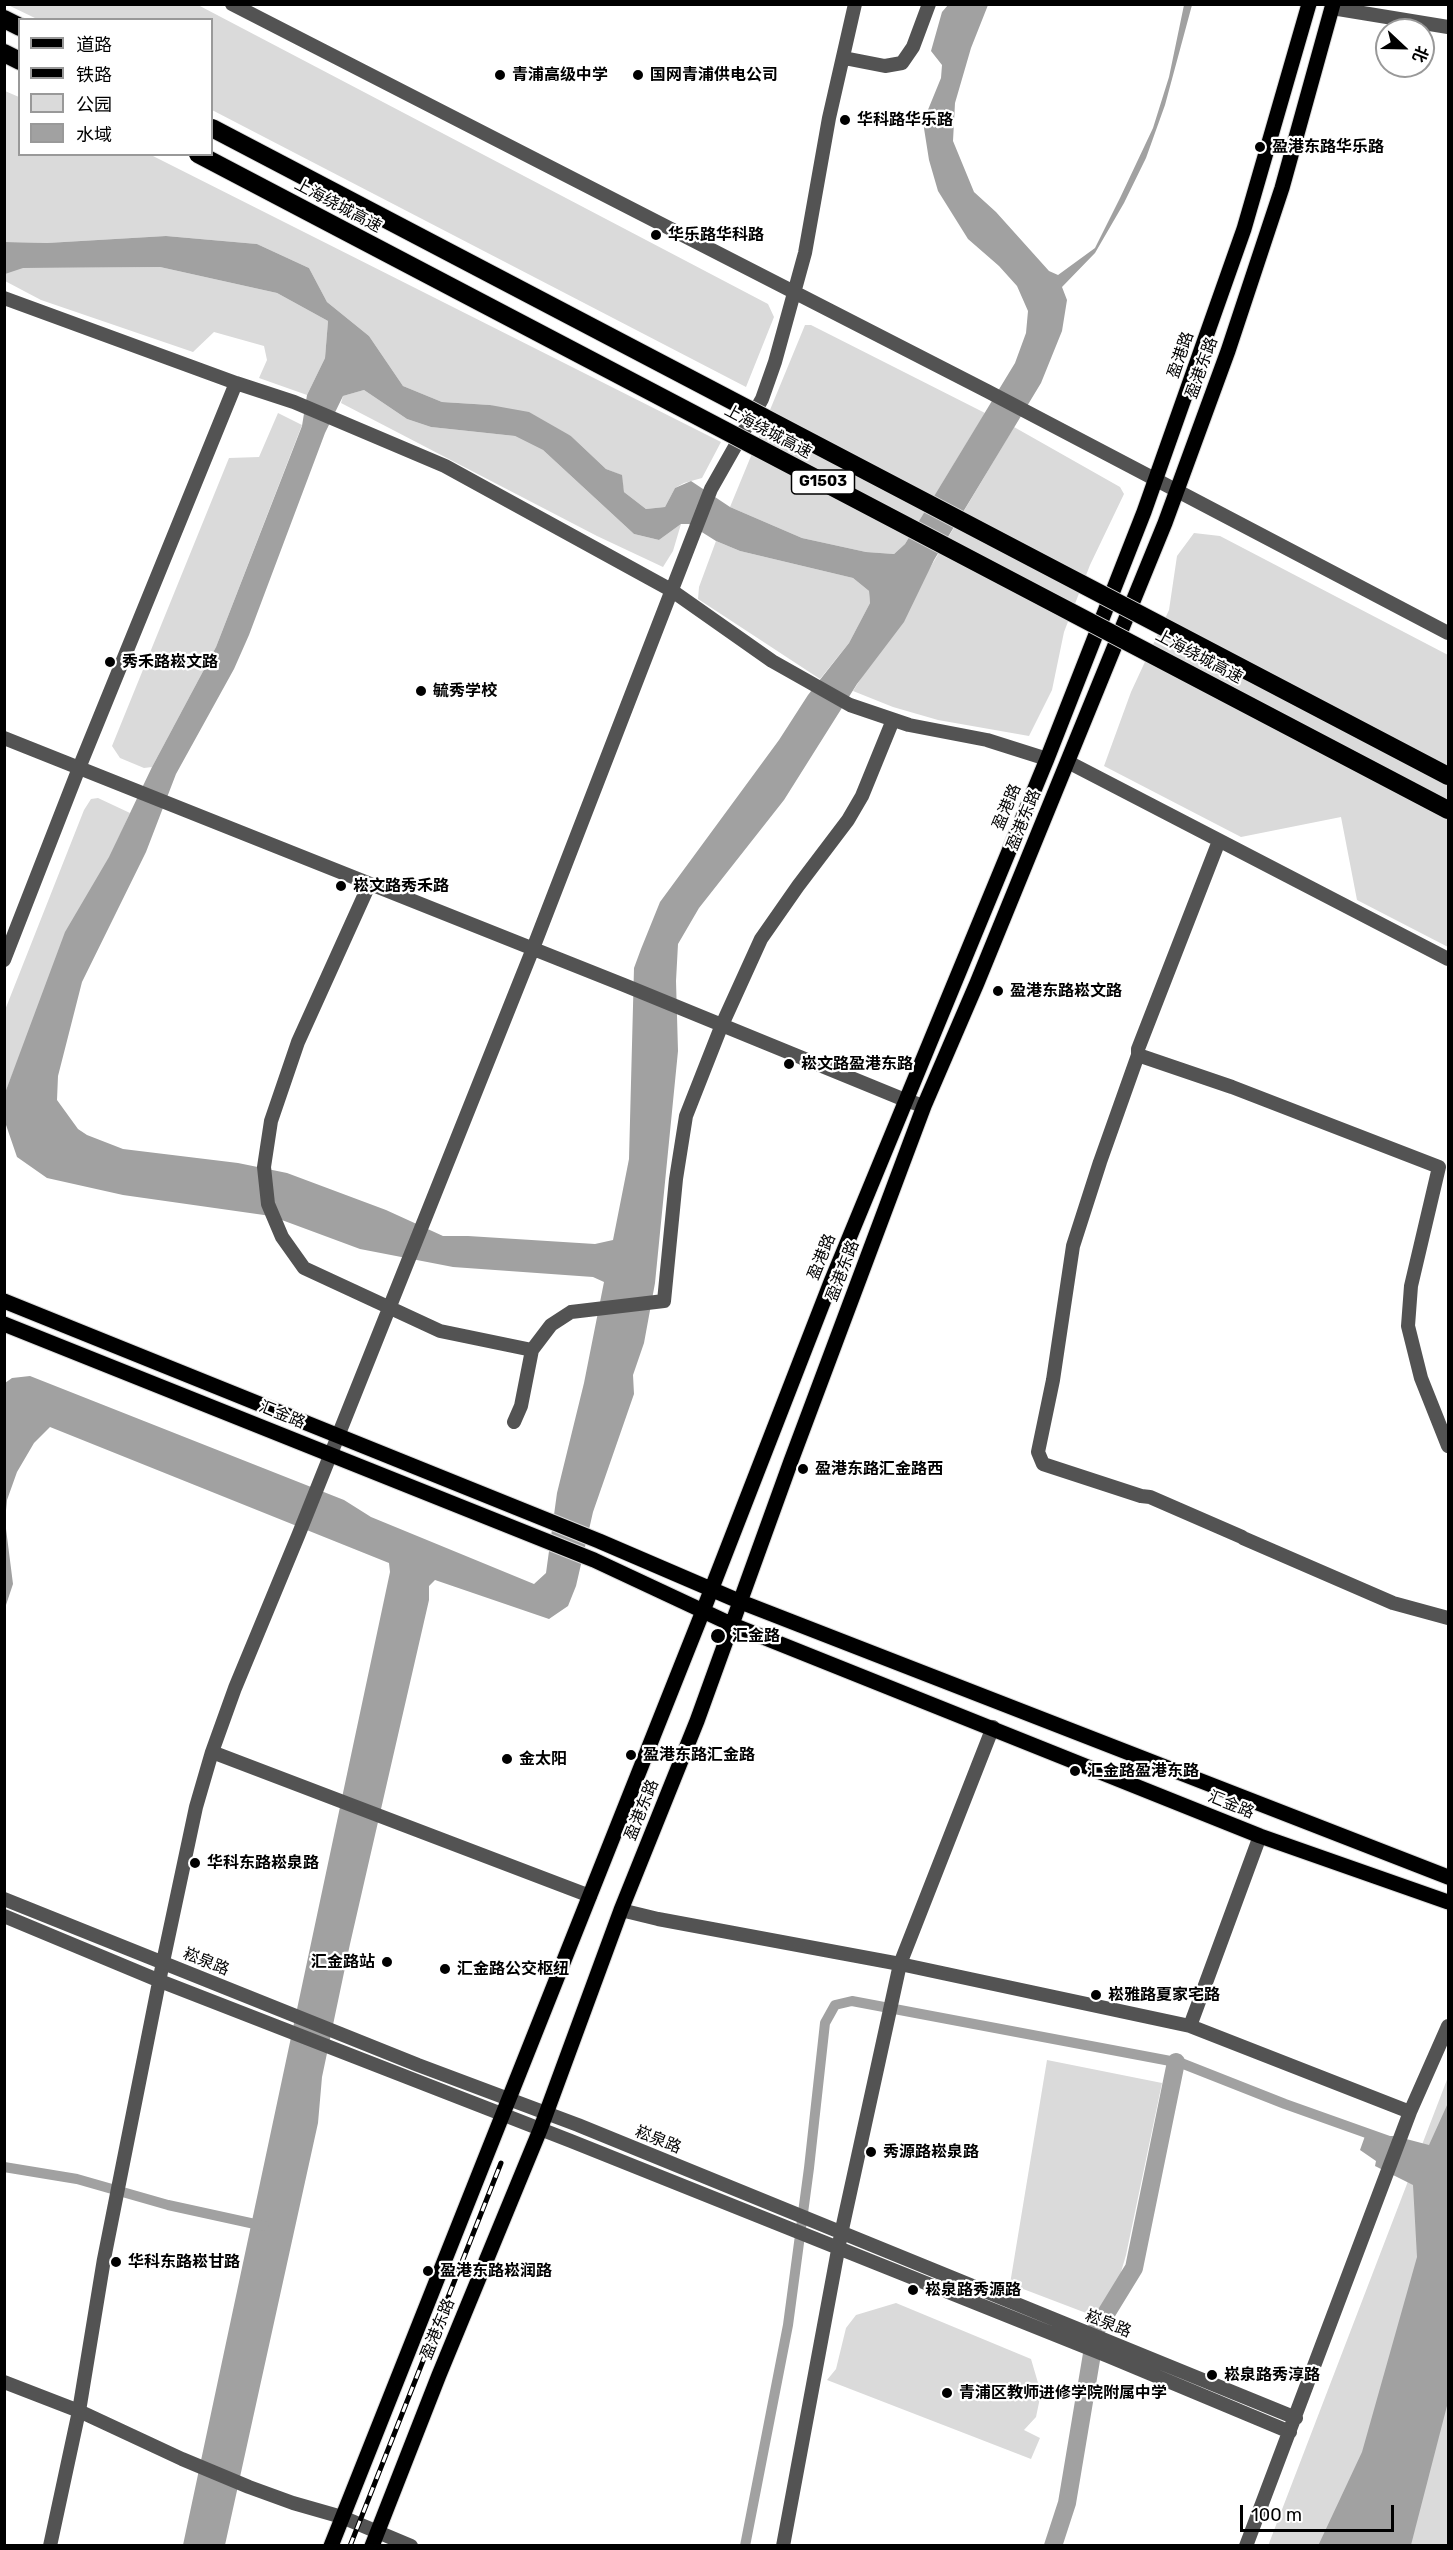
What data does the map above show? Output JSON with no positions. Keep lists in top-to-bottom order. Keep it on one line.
{"streets":{"highway":["上海绕城高速","G1503"],"main road":["盈港路","盈港东路","汇金路"],"street":["崧泉路"]},"crossings":[["盈港路","盈港东路"],["盈港路","汇金路"],["盈港东路","汇金路"],["盈港东路","崧泉路"]],"places":["青浦高级中学","国网青浦供电公司","华科路华乐路","盈港东路华乐路","华乐路华科路","秀禾路崧文路","毓秀学校","崧文路秀禾路","盈港东路崧文路","崧文路盈港东路","盈港东路汇金路西","汇金路","盈港东路汇金路","金太阳","汇金路盈港东路","华科东路崧泉路","汇金路站","汇金路公交枢纽","崧雅路夏家宅路","秀源路崧泉路","华科东路崧甘路","盈港东路崧润路","崧泉路秀源路","崧泉路秀淳路","青浦区教师进修学院附属中学"],"legend":["道路","铁路","公园","水域"],"scale_bar":"100 m","north":"right"}
